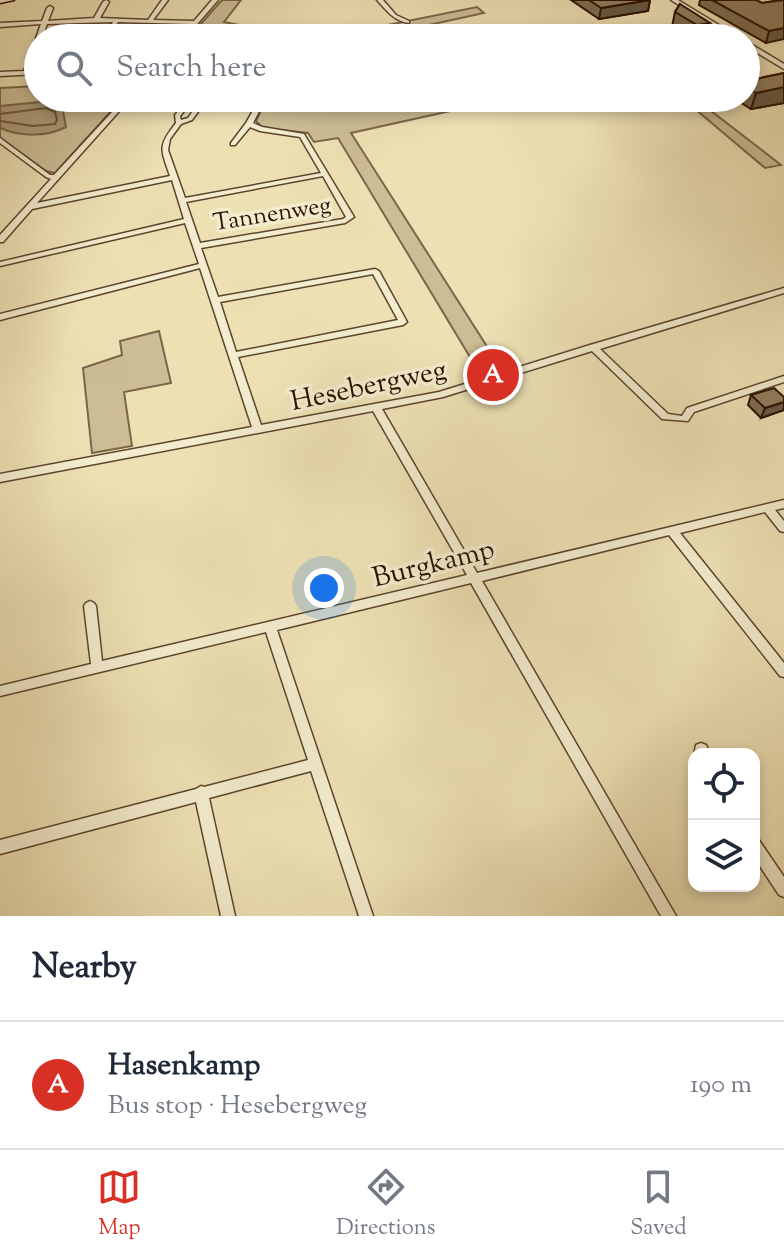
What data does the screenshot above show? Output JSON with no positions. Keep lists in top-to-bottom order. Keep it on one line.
{"streets":{"street":["Tannenweg","Hesebergweg","Burgkamp"]},"page":{"search":"Search here","pins":"A","heading":"Nearby","list":[{"mark":"A","name":"Hasenkamp","note":"Bus stop · Hesebergweg","value":"190 m"}],"nav":["Map","Directions","Saved"]}}
